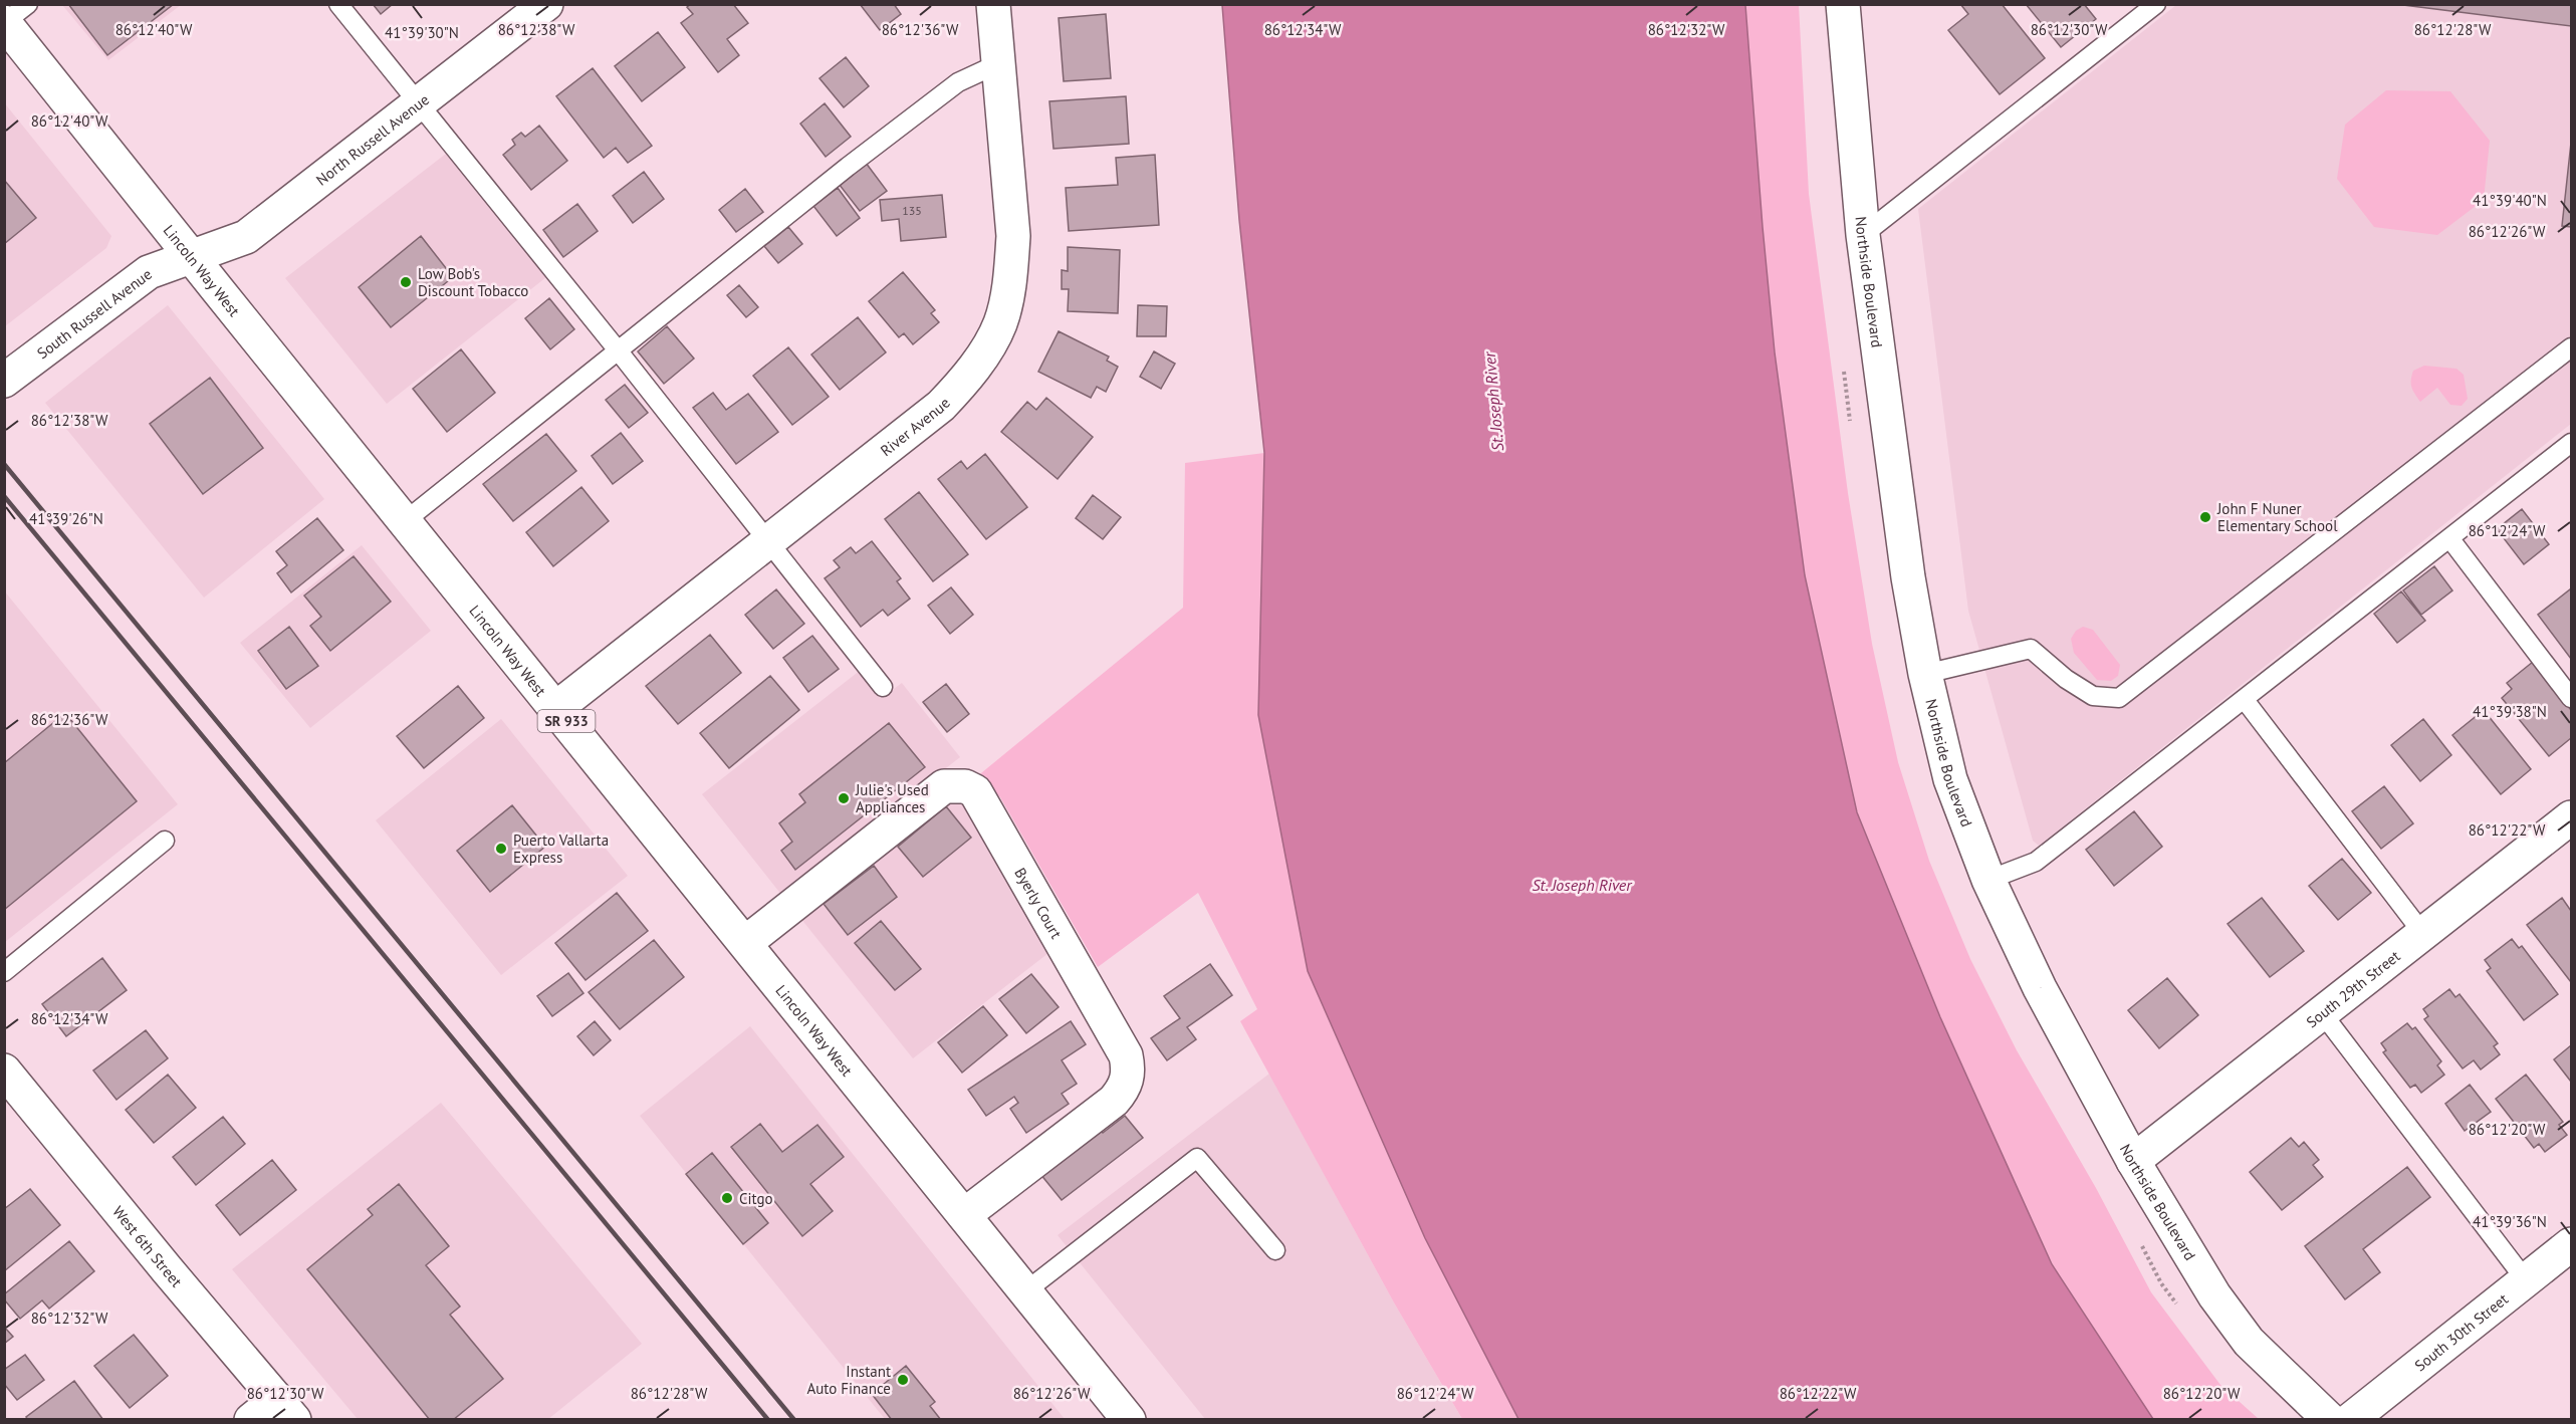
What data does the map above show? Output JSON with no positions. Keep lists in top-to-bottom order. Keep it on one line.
{"streets":{"street":["North Russell Avenue","Lincoln Way West","Northside Boulevard","South Russell Avenue","River Avenue","SR 933","Byerly Court","South 29th Street","West 6th Street","South 30th Street"]},"crossings":[["North Russell Avenue","Lincoln Way West"],["North Russell Avenue","South Russell Avenue"],["Lincoln Way West","South Russell Avenue"],["Lincoln Way West","River Avenue"],["Lincoln Way West","Byerly Court"],["Northside Boulevard","South 29th Street"]],"water":["St. Joseph River"],"places":["Low Bob's Discount Tobacco","John F Nuner Elementary School","Julie's Used Appliances","Puerto Vallarta Express","Citgo","Instant Auto Finance"],"house_numbers":["135"],"coordinates":["86°12'40\"W","86°12'38\"W","86°12'36\"W","86°12'34\"W","86°12'32\"W","86°12'30\"W","86°12'28\"W","41°39'30\"N","41°39'40\"N","86°12'26\"W","41°39'26\"N","86°12'24\"W","41°39'38\"N","86°12'22\"W","86°12'20\"W","41°39'36\"N"]}
